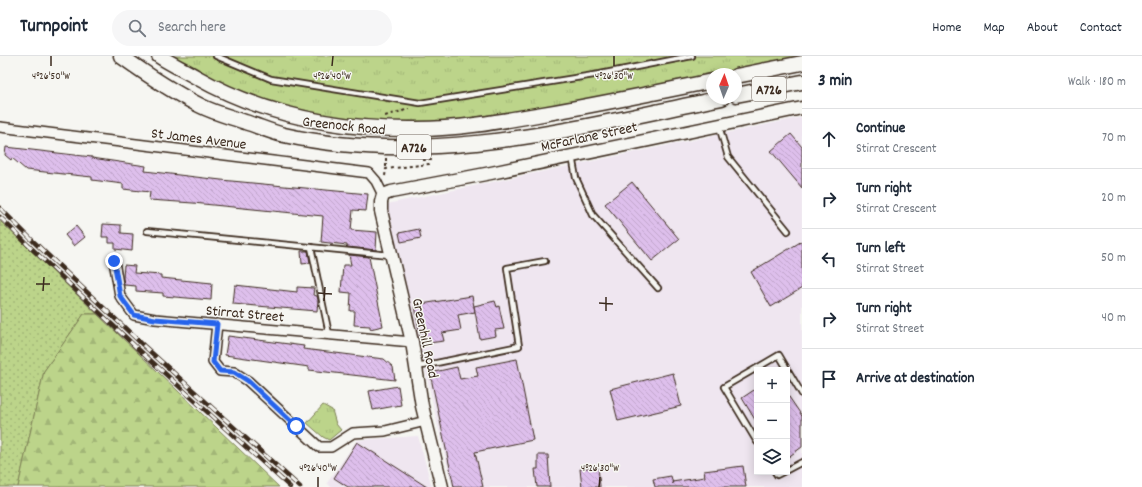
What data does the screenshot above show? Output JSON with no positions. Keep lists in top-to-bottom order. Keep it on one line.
{"streets":{"main road":["A726","Greenock Road"],"street":["McFarlane Street","St James Avenue","Stirrat Street","Greenhill Road"]},"crossings":[["McFarlane Street","St James Avenue"],["McFarlane Street","Greenhill Road"],["St James Avenue","Greenhill Road"],["Stirrat Street","Greenhill Road"]],"north":"top","page":{"header":"Turnpoint","search":"Search here","nav":["Home","Map","About","Contact"],"heading":["3 min","Walk · 180 m"],"list":[["Continue","Stirrat Crescent","70 m"],["Turn right","Stirrat Crescent","20 m"],["Turn left","Stirrat Street","50 m"],["Turn right","Stirrat Street","40 m"],"Arrive at destination"],"map_buttons":["+","−"]},"coordinates":["4°26'50\"W","4°26'40\"W","4°26'30\"W"]}
